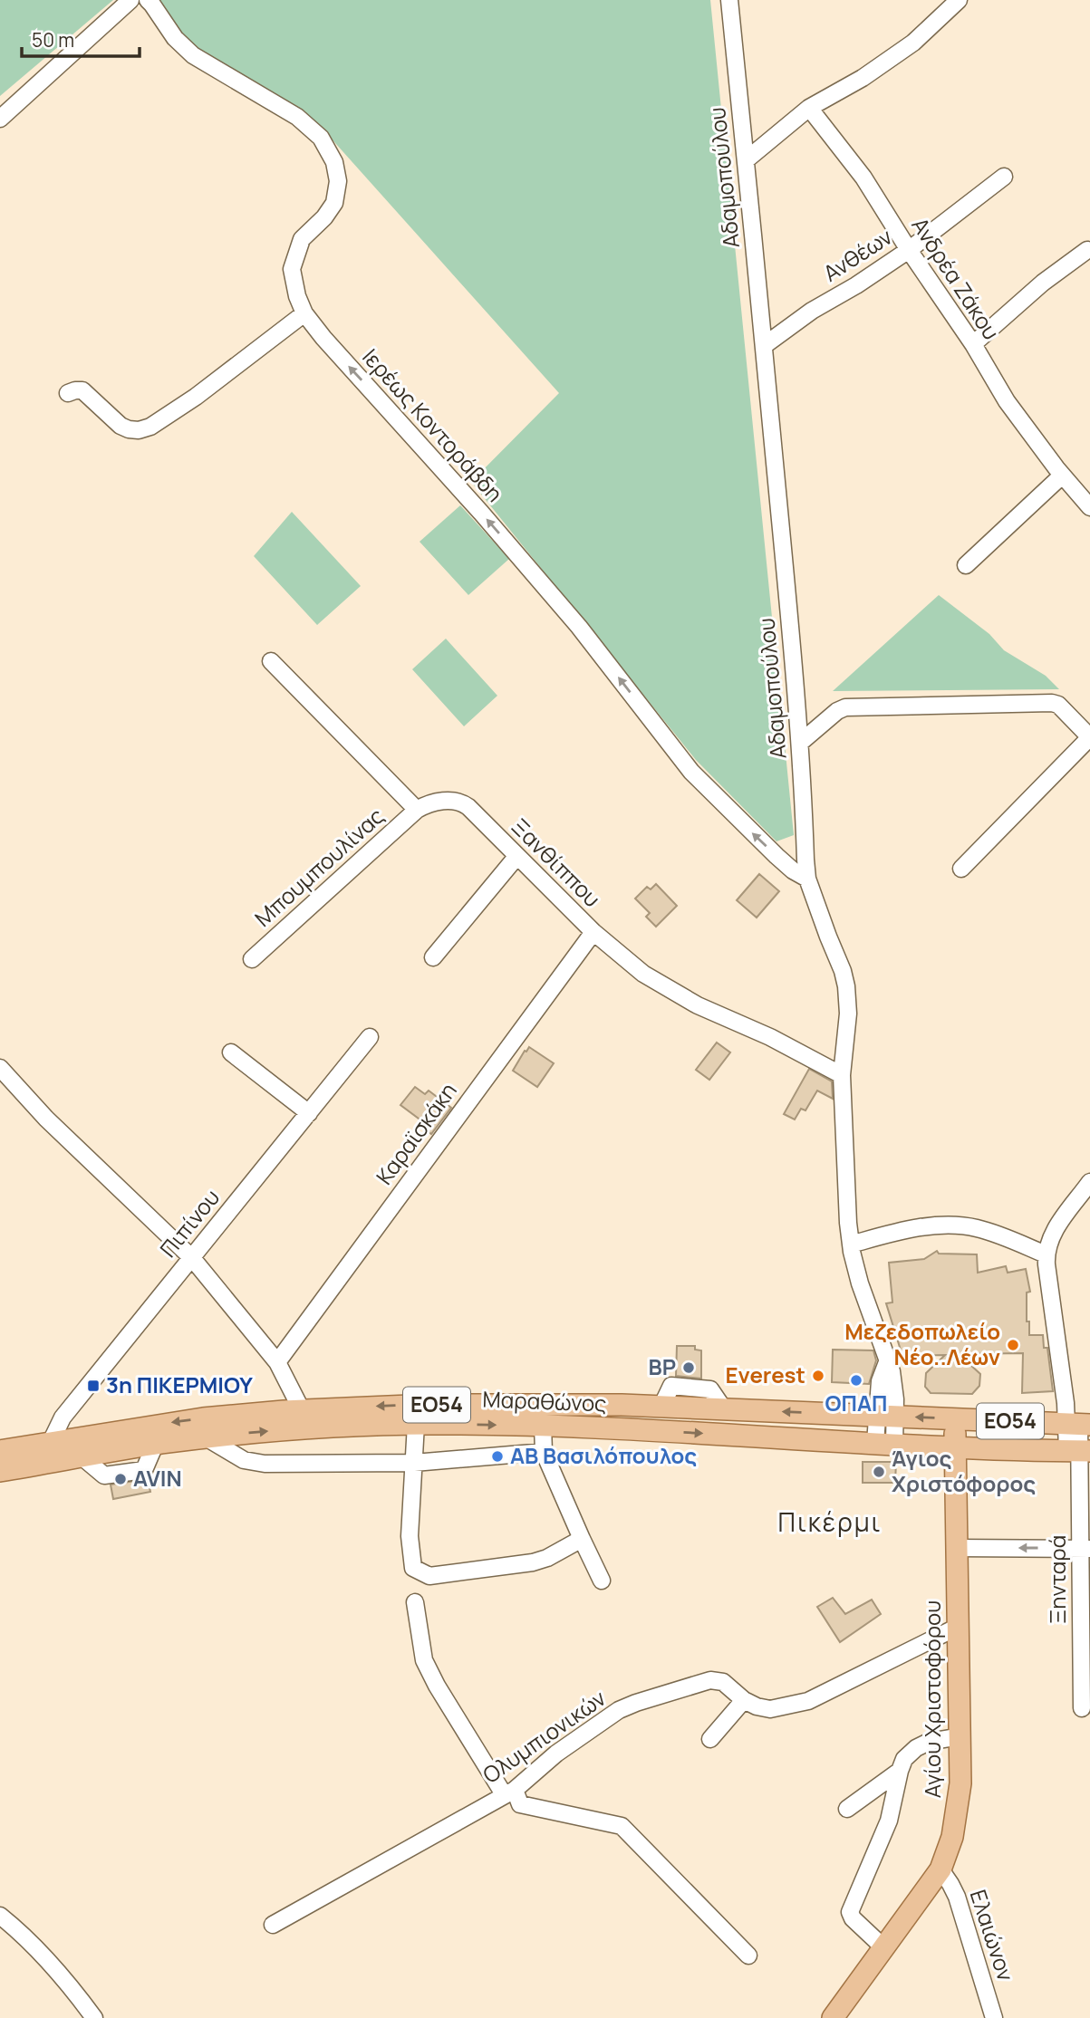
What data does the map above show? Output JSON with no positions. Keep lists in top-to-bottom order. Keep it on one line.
{"streets":{"main road":["Μαραθώνος","ΕΟ54","Αγίου Χριστοφόρου"],"street":["Αδαμοπούλου","Ανθέων","Ανδρέα Ζάκου","Ιερέως Κοντοράβδη","Ξανθίππου","Μπουμπουλίνας","Καραϊσκάκη","Πιπίνου","Ξηνταρά","Ολυμπιονικών","Ελαιώνον"]},"crossings":[["Αδαμοπούλου","Ανθέων"],["Αδαμοπούλου","Ιερέως Κοντοράβδη"],["Αδαμοπούλου","Ξανθίππου"],["Αδαμοπούλου","Μαραθώνος"],["Ανθέων","Ανδρέα Ζάκου"],["Ξανθίππου","Μπουμπουλίνας"],["Ξανθίππου","Καραϊσκάκη"],["Πιπίνου","Μαραθώνος"],["Μαραθώνος","Ξηνταρά"],["Μαραθώνος","Αγίου Χριστοφόρου"],["Αγίου Χριστοφόρου","Ολυμπιονικών"],["Αγίου Χριστοφόρου","Ελαιώνον"]],"one_way":["Ιερέως Κοντοράβδη"],"districts":["Πικέρμι"],"places":{"other":["Μεζεδοπωλείο Νέο..Λέων","BP","Everest","ΟΠΑΠ","ΑΒ Βασιλόπουλος","Άγιος Χριστόφορος","AVIN"],"transit":["3η ΠΙΚΕΡΜΙΟΥ"]},"scale_bar":"50 m"}
